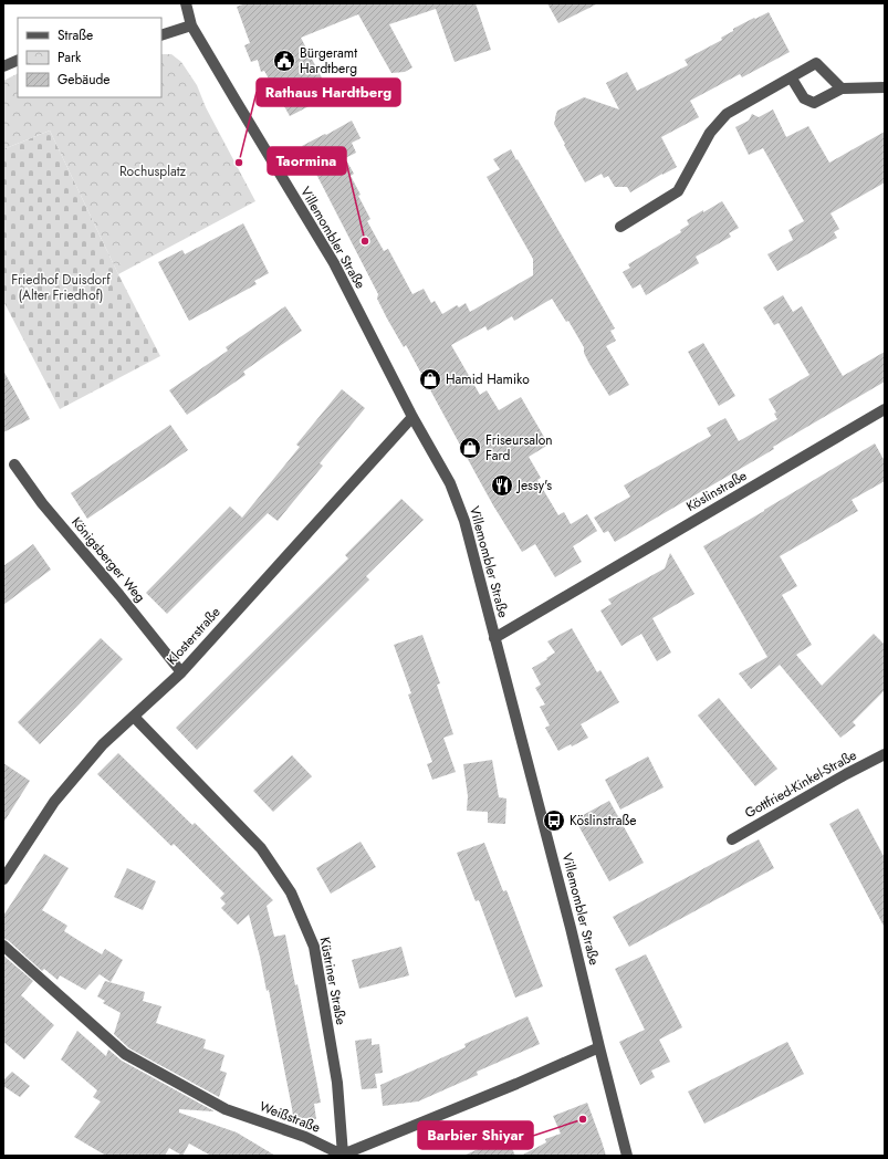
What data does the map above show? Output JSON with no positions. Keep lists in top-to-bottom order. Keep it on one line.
{"streets":{"street":["Villemombler Straße","Köslinstraße","Königsberger Weg","Klosterstraße","Gottfried-Kinkel-Straße","Küstriner Straße","Weißstraße"]},"crossings":[["Villemombler Straße","Köslinstraße"],["Villemombler Straße","Klosterstraße"],["Königsberger Weg","Klosterstraße"],["Klosterstraße","Küstriner Straße"],["Küstriner Straße","Weißstraße"]],"parks":["Rochusplatz","Friedhof Duisdorf (Alter Friedhof)"],"places":{"public building":["Bürgeramt Hardtberg"],"other":["Rathaus Hardtberg","Taormina","Barbier Shiyar"],"shop":["Hamid Hamiko","Friseursalon Fard"],"restaurant":["Jessy's"],"bus stop":["Köslinstraße"]},"legend":["Straße","Park","Gebäude"]}
